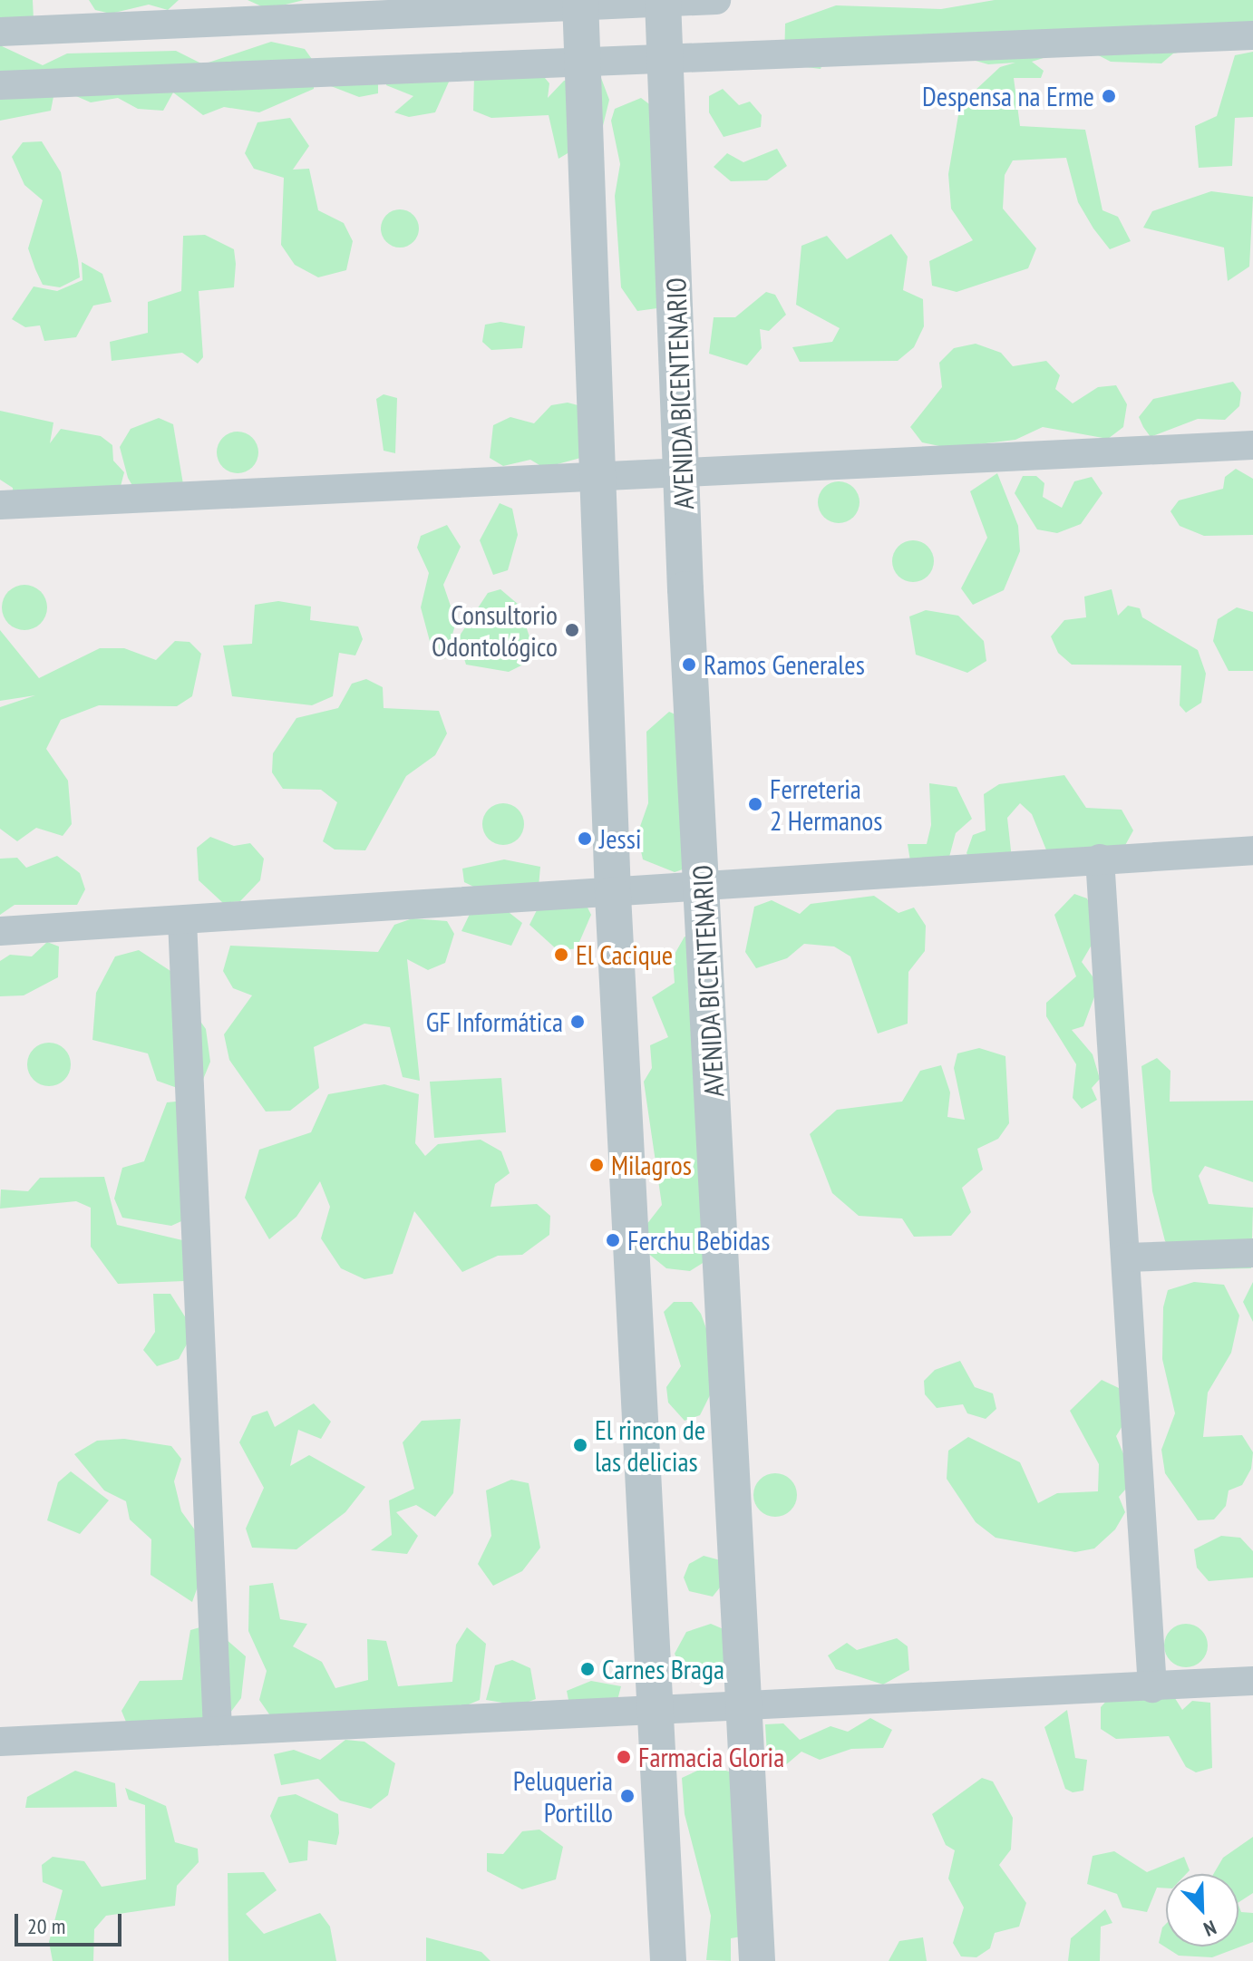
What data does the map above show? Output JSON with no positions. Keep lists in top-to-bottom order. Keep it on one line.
{"streets":{"street":["AVENIDA BICENTENARIO"]},"places":["Despensa na Erme","Consultorio Odontológico","Ramos Generales","Ferreteria 2 Hermanos","Jessi","El Cacique","GF Informática","Milagros","Ferchu Bebidas","El rincon de las delicias","Carnes Braga","Farmacia Gloria","Peluqueria Portillo"],"scale_bar":"20 m","north":"bottom right"}
